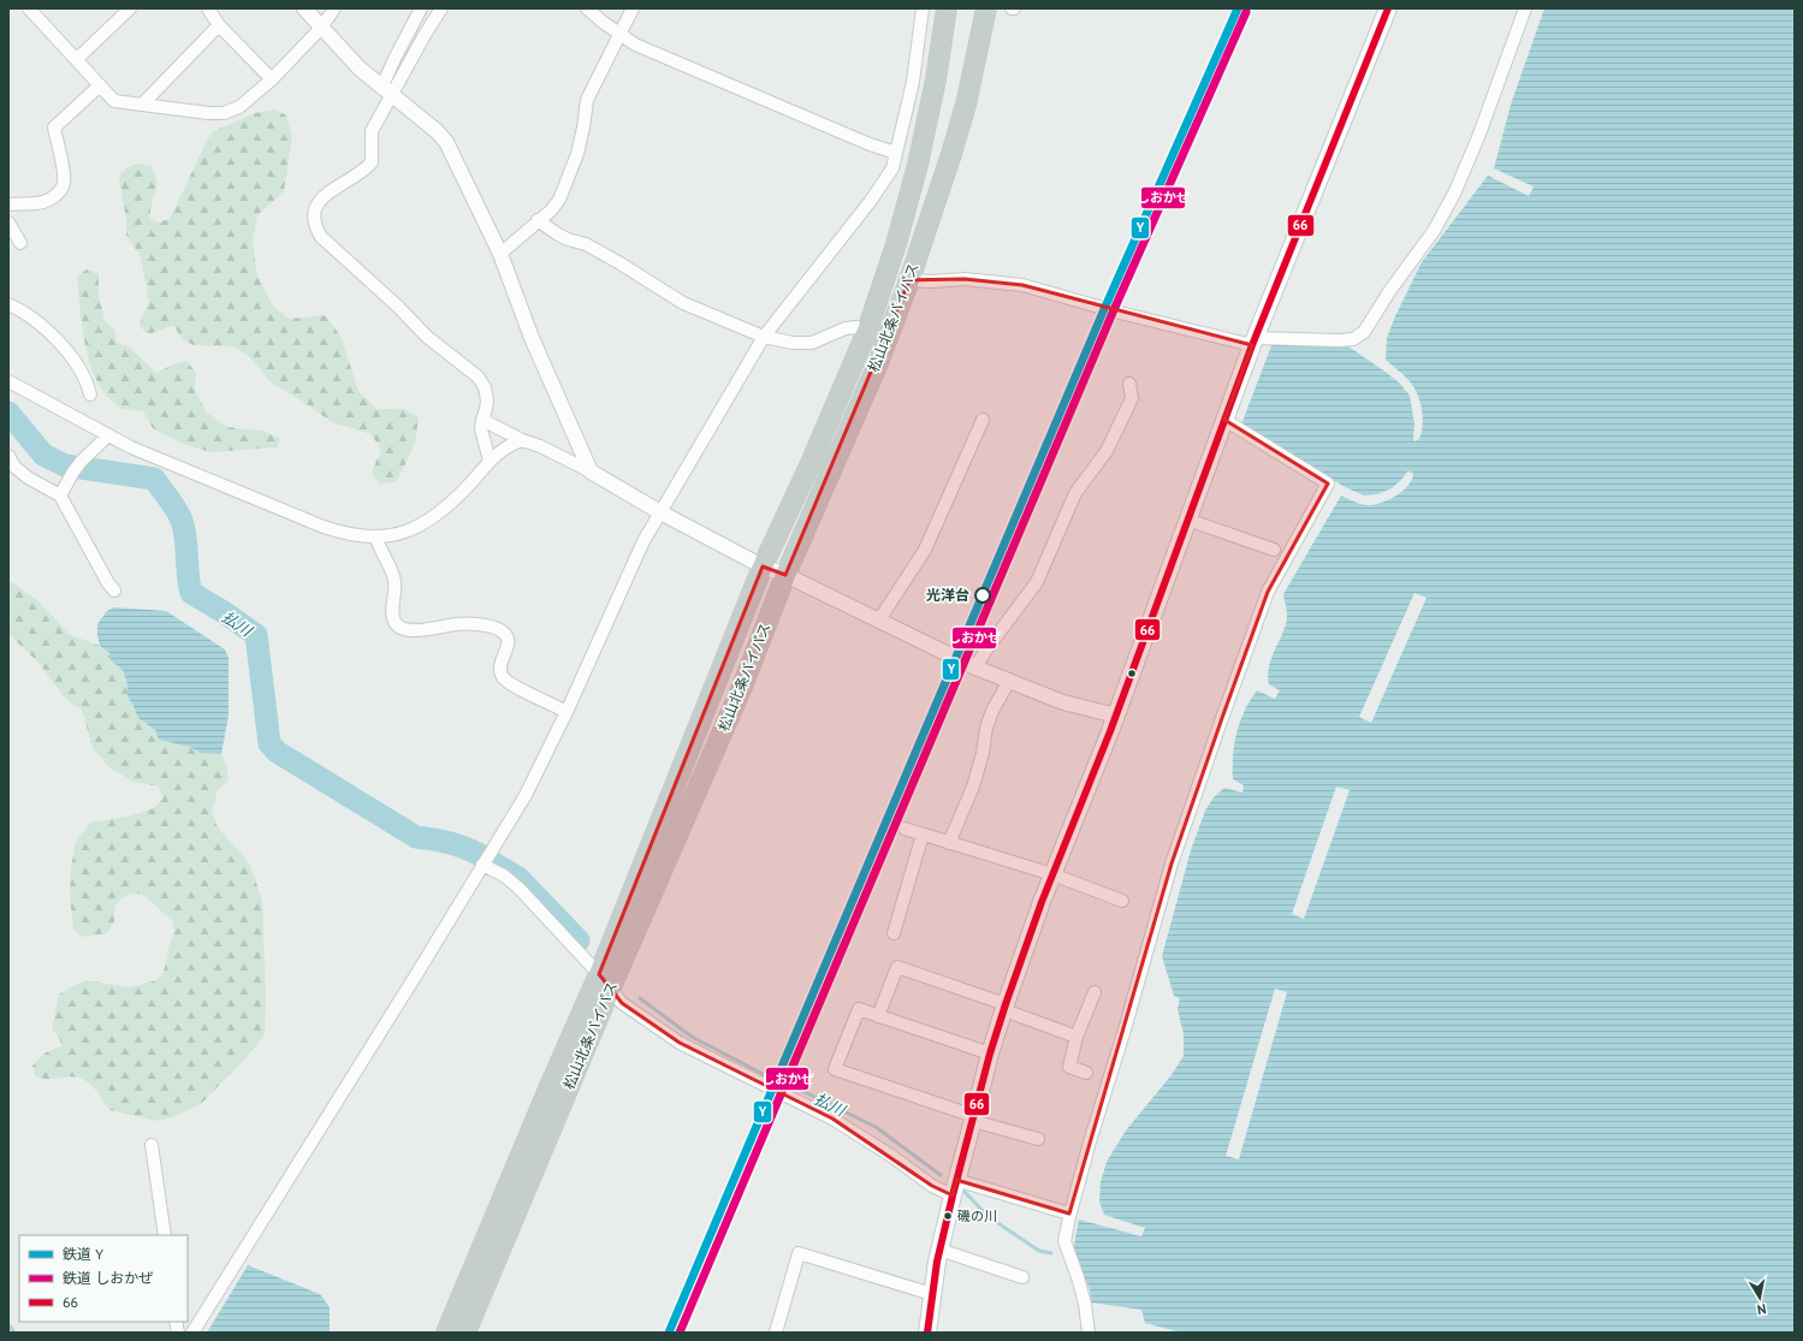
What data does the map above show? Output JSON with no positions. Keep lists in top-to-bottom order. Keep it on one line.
{"streets":{"highway":["松山北条バイパス"]},"water":["払川"],"places":["光洋台","磯の川"],"lines":["rail line Y","transit line 66","rail line しおかぜ"],"legend":["鉄道 Y","鉄道 しおかぜ","66"],"north":"bottom"}
